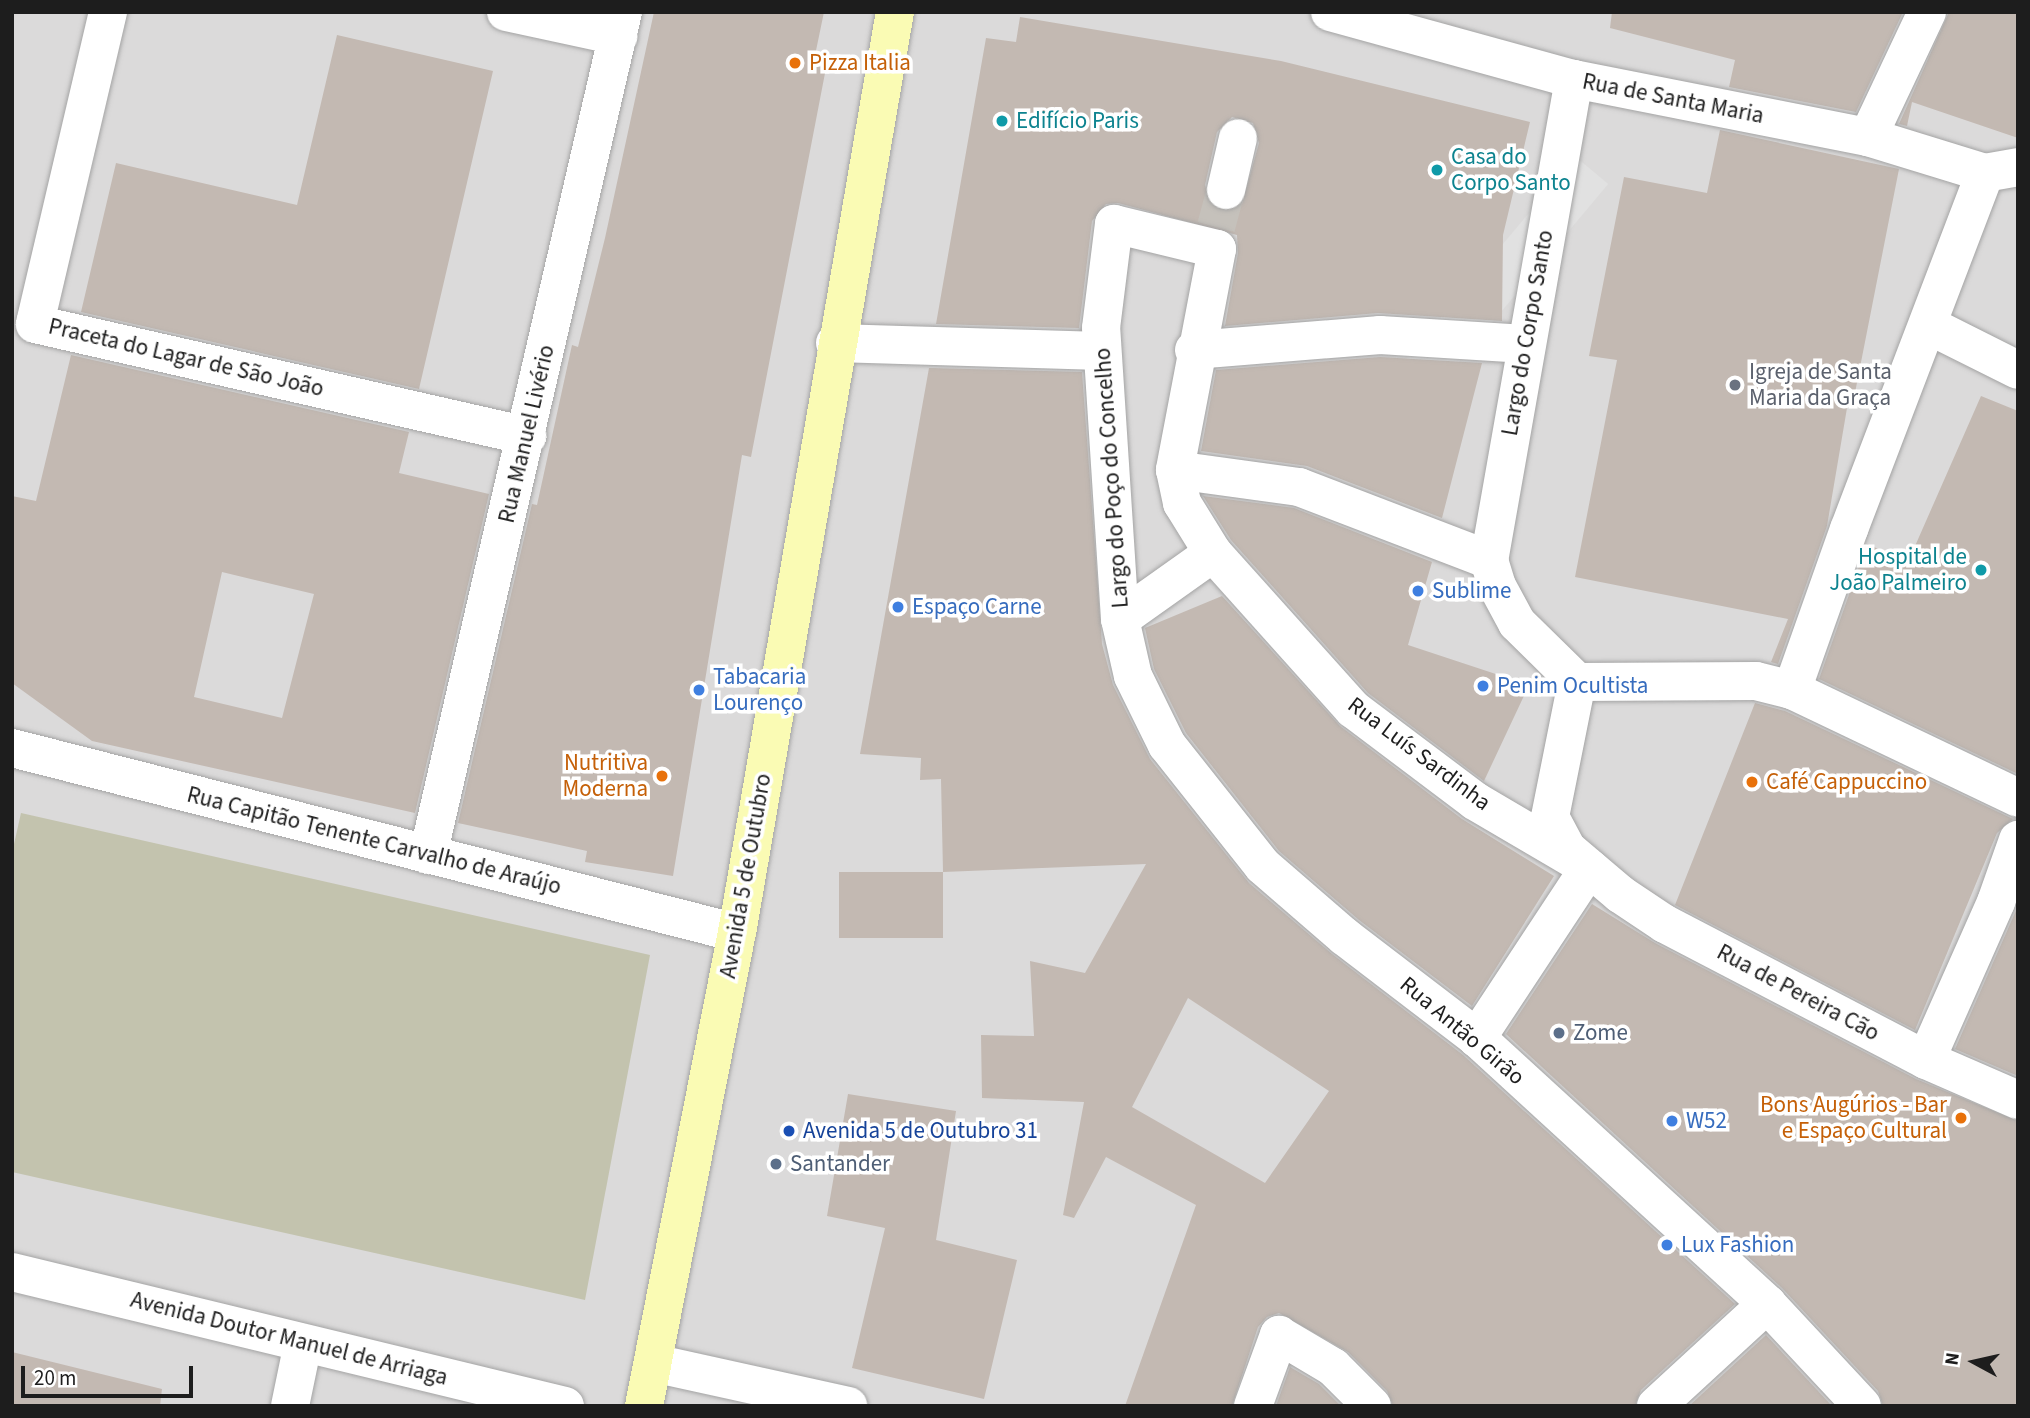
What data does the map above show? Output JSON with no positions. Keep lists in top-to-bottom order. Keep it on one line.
{"streets":{"main road":["Avenida 5 de Outubro"],"street":["Rua de Santa Maria","Largo do Corpo Santo","Praceta do Lagar de São João","Rua Manuel Livério","Largo do Poço do Concelho","Rua Luís Sardinha","Rua Capitão Tenente Carvalho de Araújo","Rua de Pereira Cão","Rua Antão Girão","Avenida Doutor Manuel de Arriaga"]},"crossings":[["Rua de Santa Maria","Largo do Corpo Santo"],["Praceta do Lagar de São João","Rua Manuel Livério"],["Rua Manuel Livério","Rua Capitão Tenente Carvalho de Araújo"],["Largo do Poço do Concelho","Rua Luís Sardinha"],["Largo do Poço do Concelho","Rua Antão Girão"],["Rua Luís Sardinha","Rua de Pereira Cão"],["Rua Capitão Tenente Carvalho de Araújo","Avenida 5 de Outubro"]],"places":["Pizza Italia","Edifício Paris","Casa do Corpo Santo","Igreja de Santa Maria da Graça","Hospital de João Palmeiro","Sublime","Espaço Carne","Penim Ocultista","Tabacaria Lourenço","Nutritiva Moderna","Café Cappuccino","Zome","Bons Augúrios - Bar e Espaço Cultural","W52","Avenida 5 de Outubro 31","Santander","Lux Fashion"],"scale_bar":"20 m","north":"left"}
